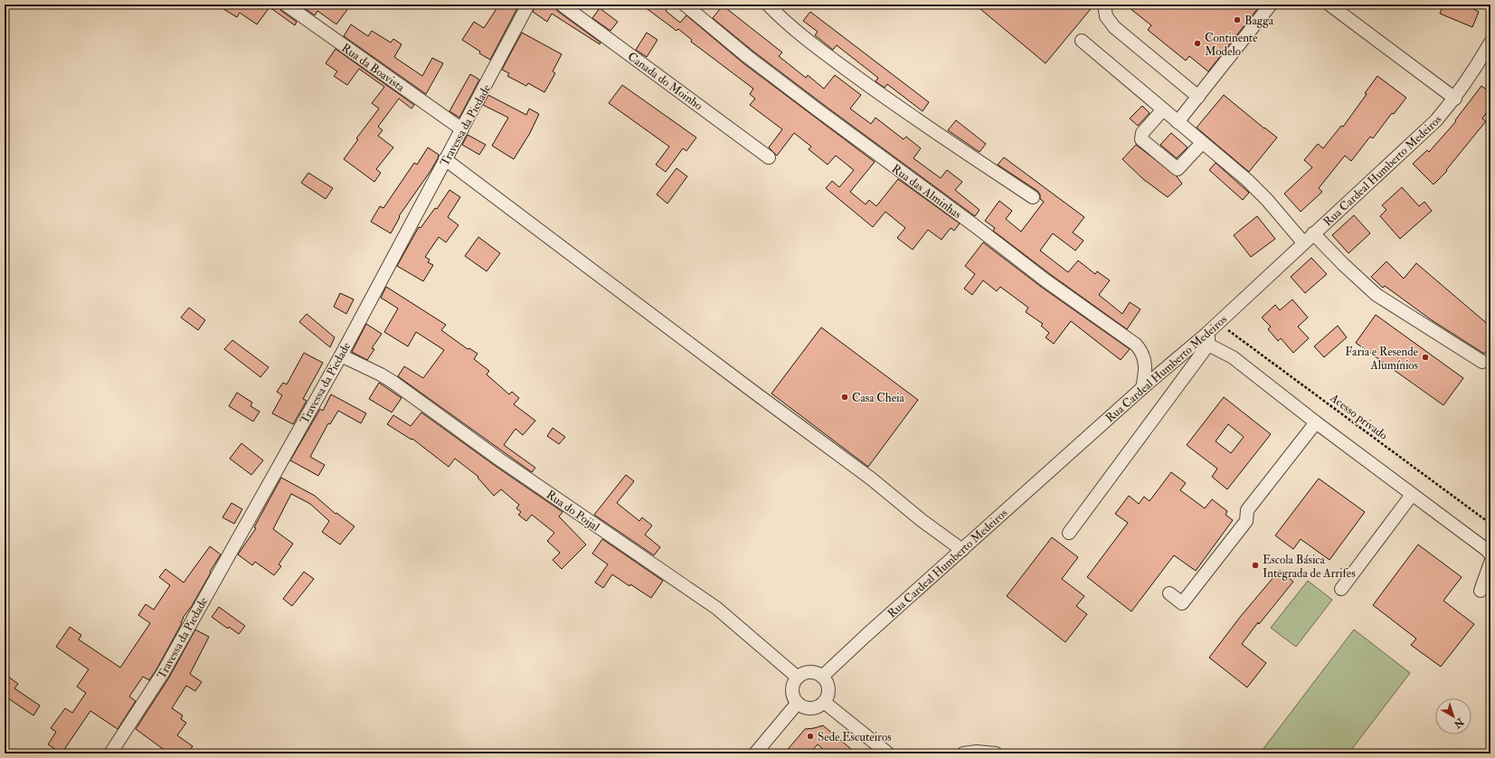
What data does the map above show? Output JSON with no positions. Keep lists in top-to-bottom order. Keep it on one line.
{"streets":{"street":["Rua da Boavista","Canada do Moinho","Travessa da Piedade","Rua Cardeal Humberto Medeiros","Rua das Alminhas","Rua do Poijal"],"path":["Acesso privado"]},"crossings":[["Rua da Boavista","Travessa da Piedade"],["Travessa da Piedade","Rua do Poijal"],["Rua Cardeal Humberto Medeiros","Rua das Alminhas"],["Rua Cardeal Humberto Medeiros","Acesso privado"],["Rua Cardeal Humberto Medeiros","Rua do Poijal"]],"places":["Bagga","Continente Modelo","Faria e Resende Alumínios","Casa Cheia","Escola Básica Integrada de Arrifes","Sede Escuteiros"],"north":"bottom right"}
